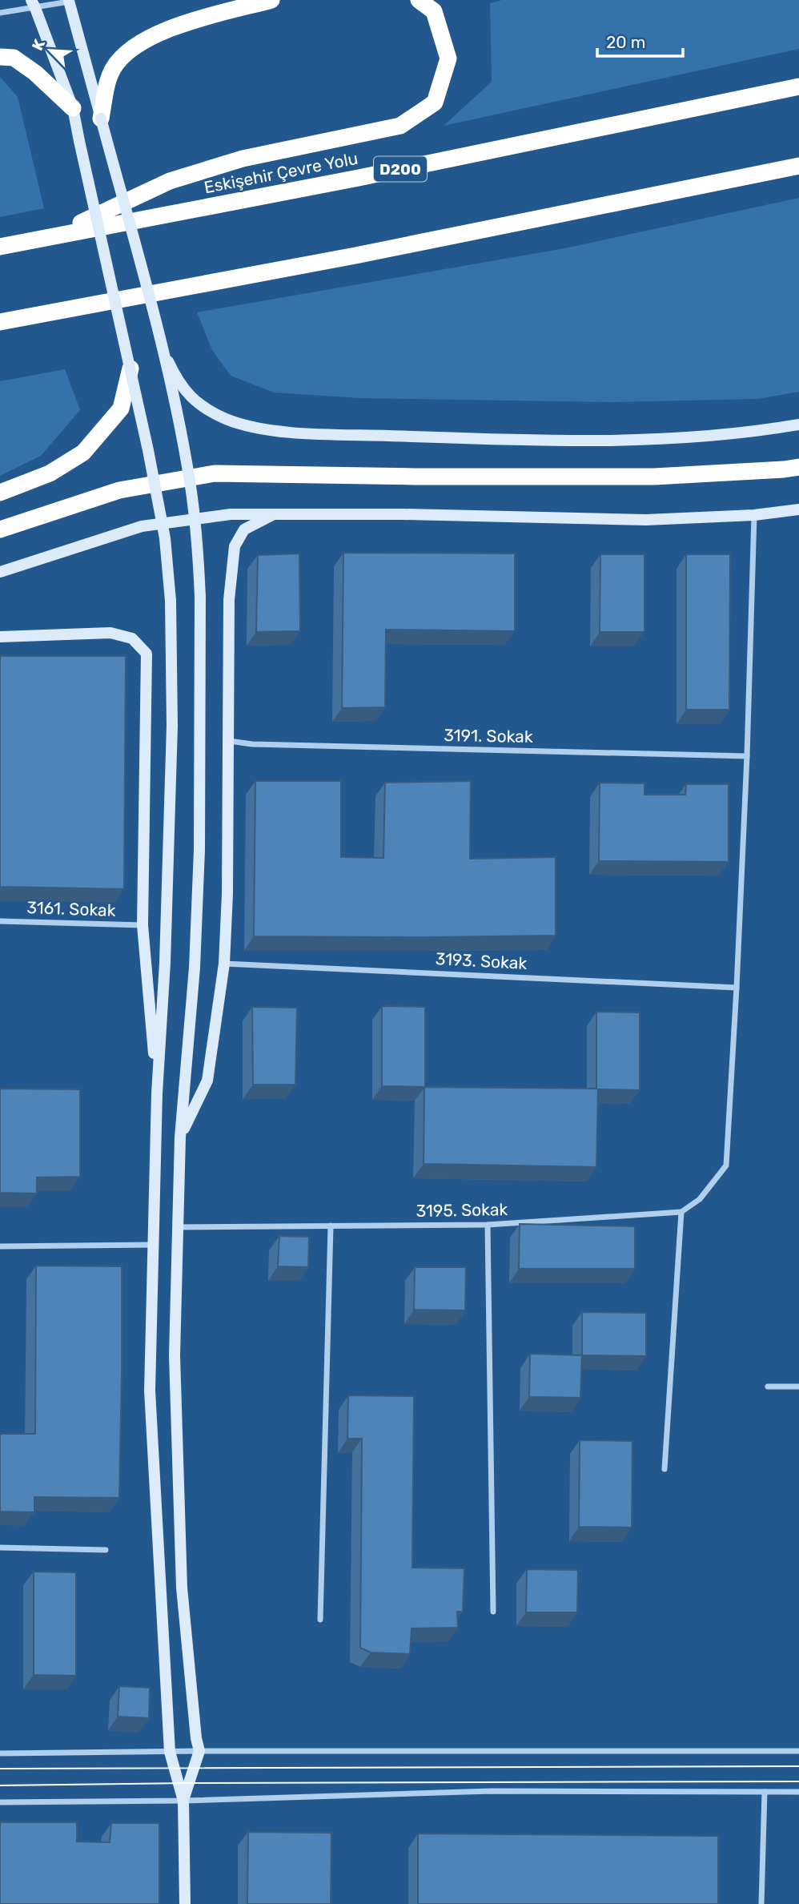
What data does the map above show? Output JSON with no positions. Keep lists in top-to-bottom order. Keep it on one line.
{"streets":{"highway":["D200","Eskişehir Çevre Yolu"],"street":["3191. Sokak","3161. Sokak","3193. Sokak","3195. Sokak"]},"scale_bar":"20 m","north":"top left"}
